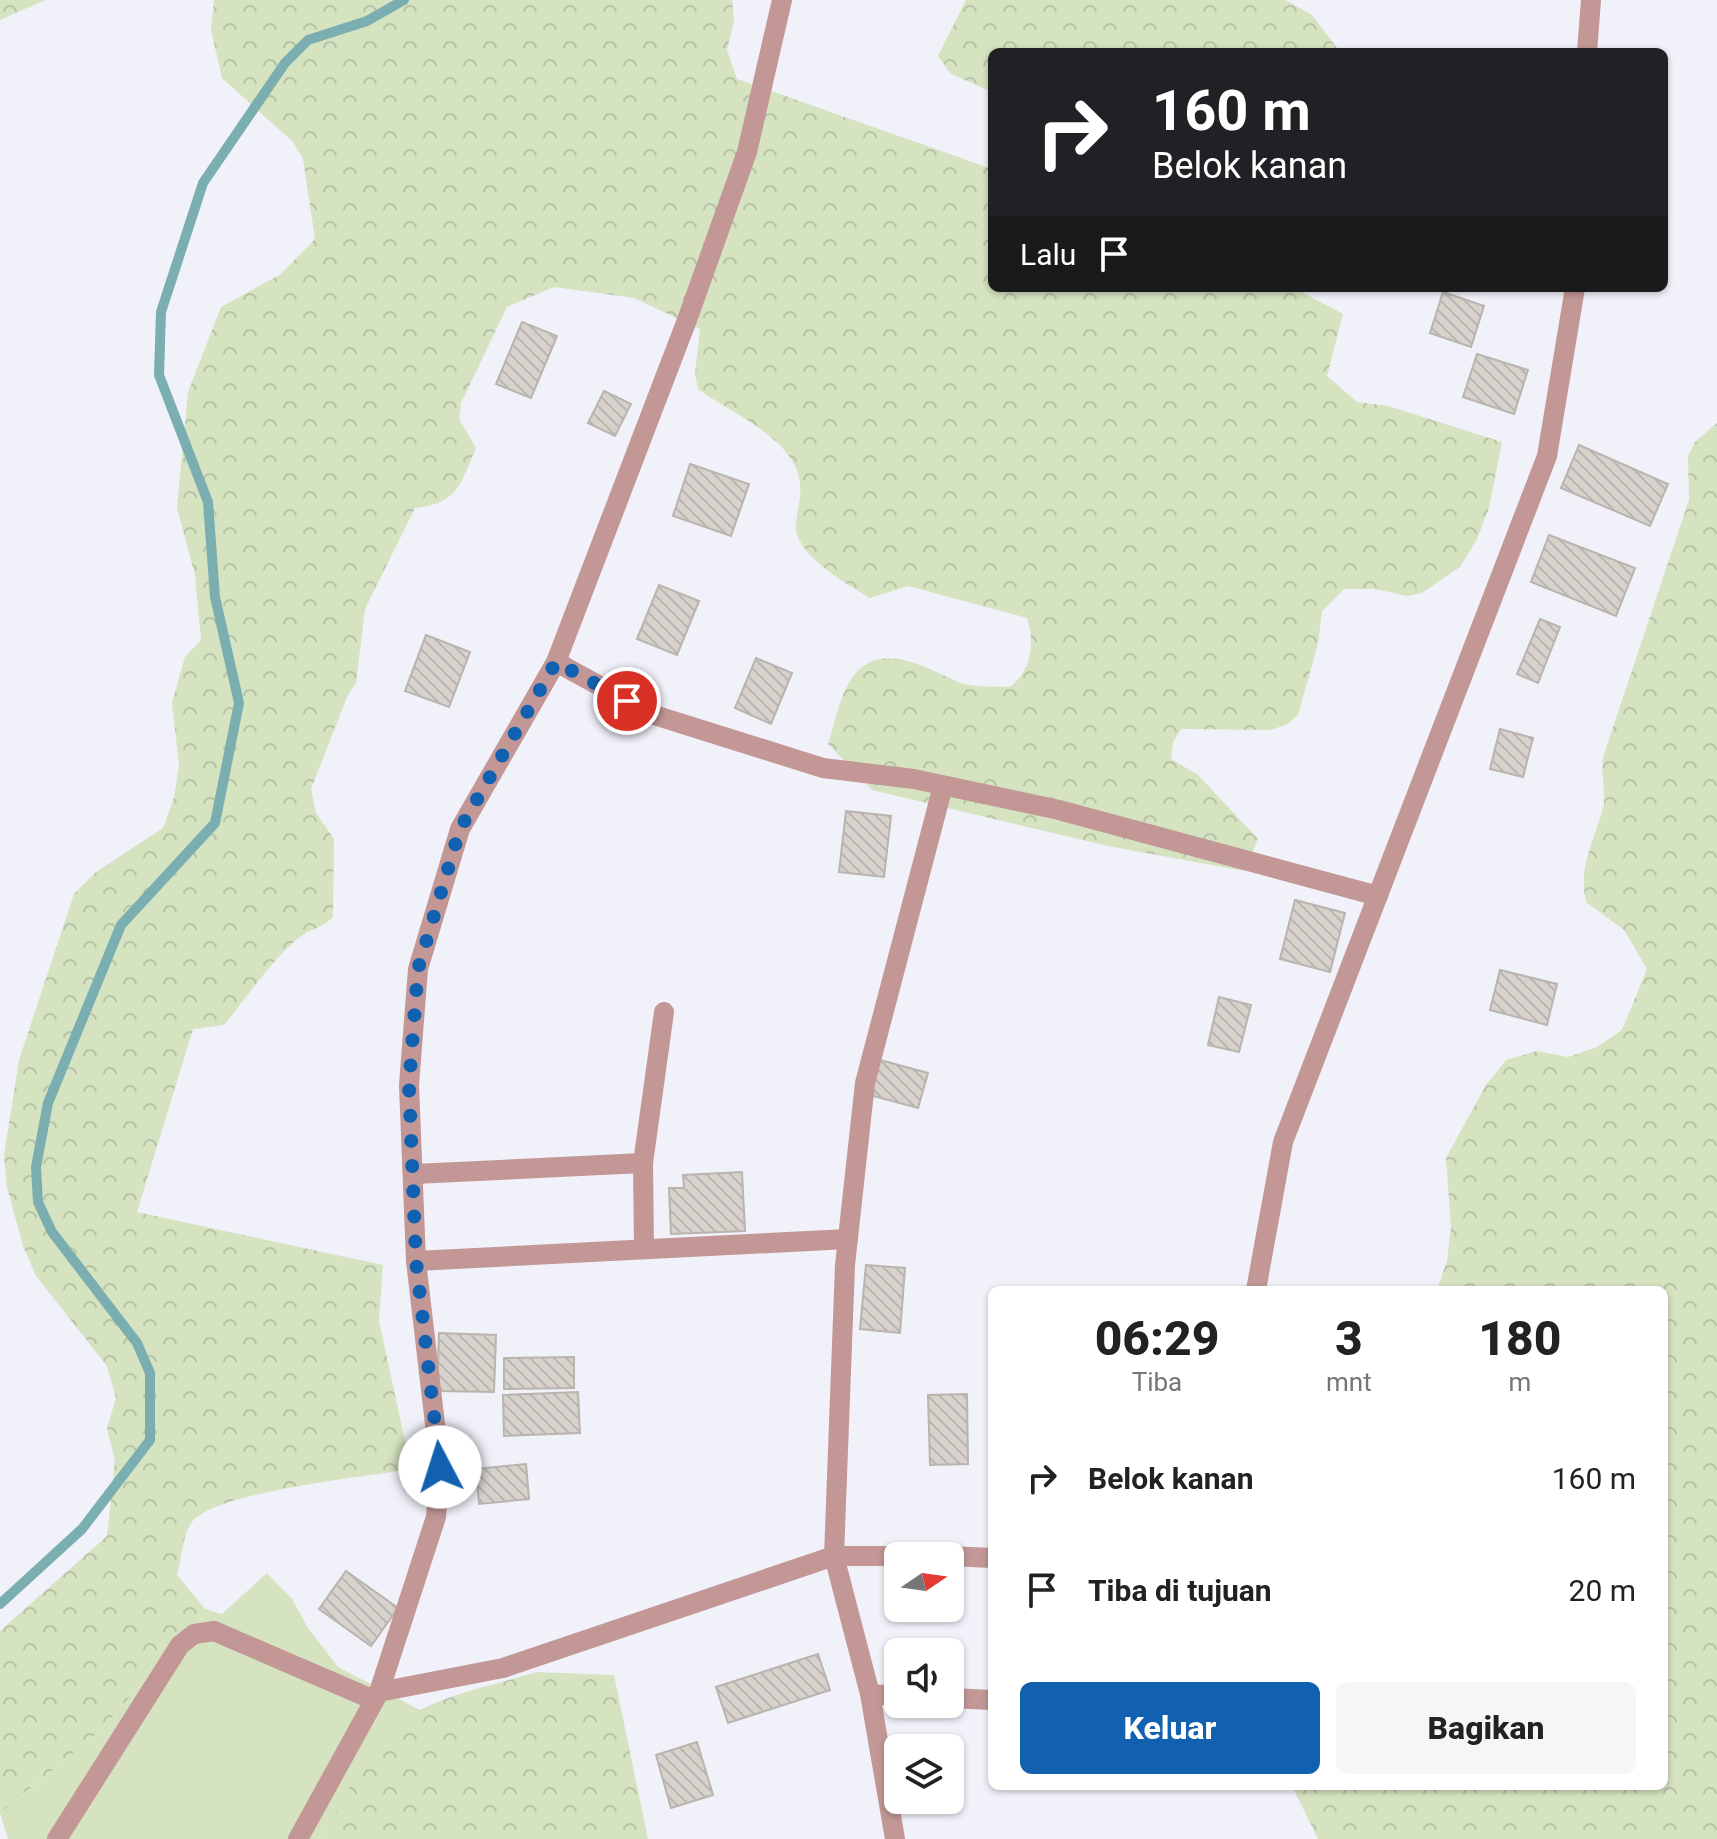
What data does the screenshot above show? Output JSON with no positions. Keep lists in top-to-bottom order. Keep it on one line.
{"north":"right","page":{"turn":["160 m","Belok kanan"],"then":"Lalu","eta":["06:29","Tiba","3","mnt","180","m"],"list":[{"name":"Belok kanan","value":"160 m"},{"name":"Tiba di tujuan","value":"20 m"}],"buttons":["Keluar","Bagikan"]}}
